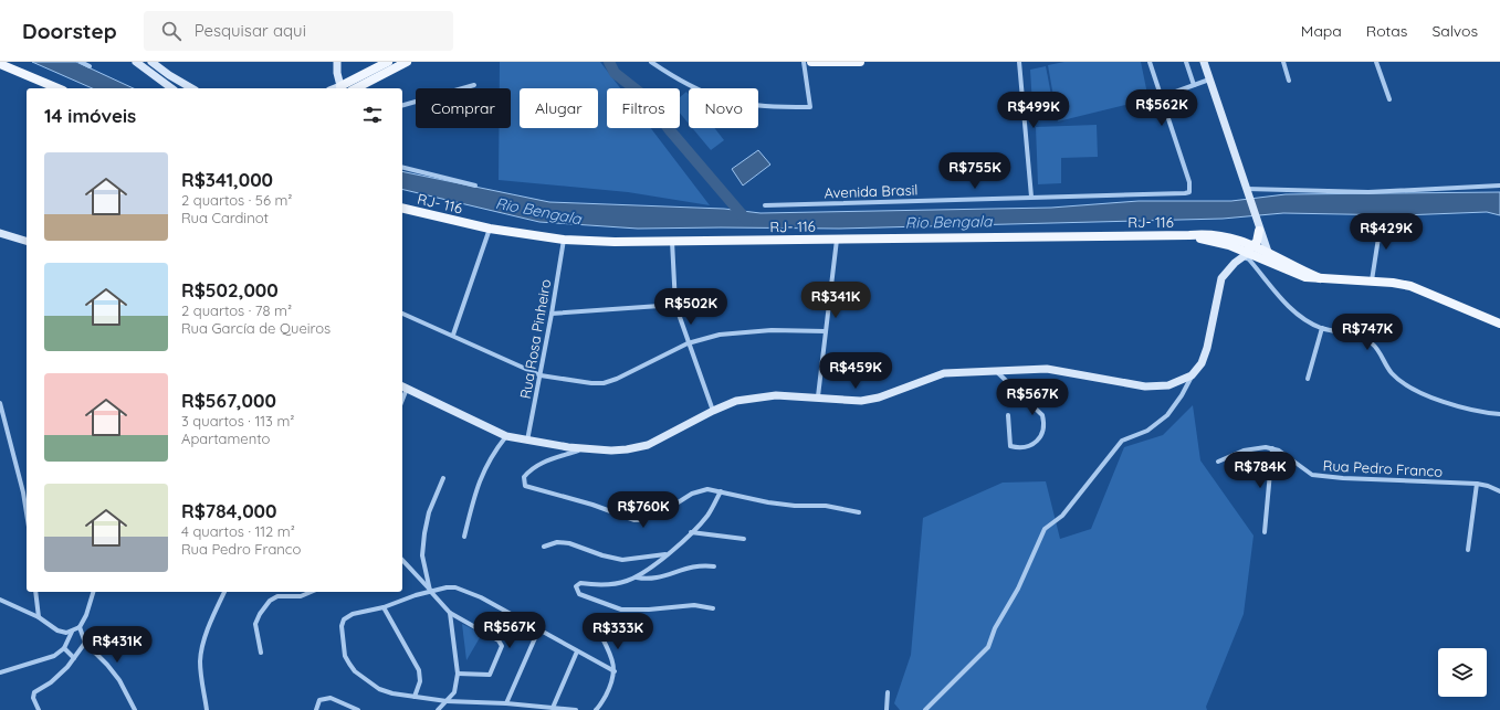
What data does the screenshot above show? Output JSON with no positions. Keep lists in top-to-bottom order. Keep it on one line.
{"streets":{"main road":["RJ- 116"],"street":["Avenida Brasil","Rua Rosa Pinheiro","Rua Pedro Franco"]},"crossings":[["RJ- 116","Rua Rosa Pinheiro"]],"water":["Rio Bengala"],"page":{"header":"Doorstep","search":"Pesquisar aqui","nav":["Mapa","Rotas","Salvos"],"chip":["Comprar","Alugar","Filtros","Novo"],"heading":"14 imóveis","price":["R$562K","R$499K","R$755K","R$429K","R$341K","R$502K","R$747K","R$459K","R$567K","R$784K","R$760K","R$567K","R$333K","R$431K"],"list":[{"name":"R$341,000","note":"2 quartos · 56 m² · Rua Cardinot"},{"name":"R$502,000","note":"2 quartos · 78 m² · Rua García de Queiros"},{"name":"R$567,000","note":"3 quartos · 113 m² · Apartamento"},{"name":"R$784,000","note":"4 quartos · 112 m² · Rua Pedro Franco"}]}}
